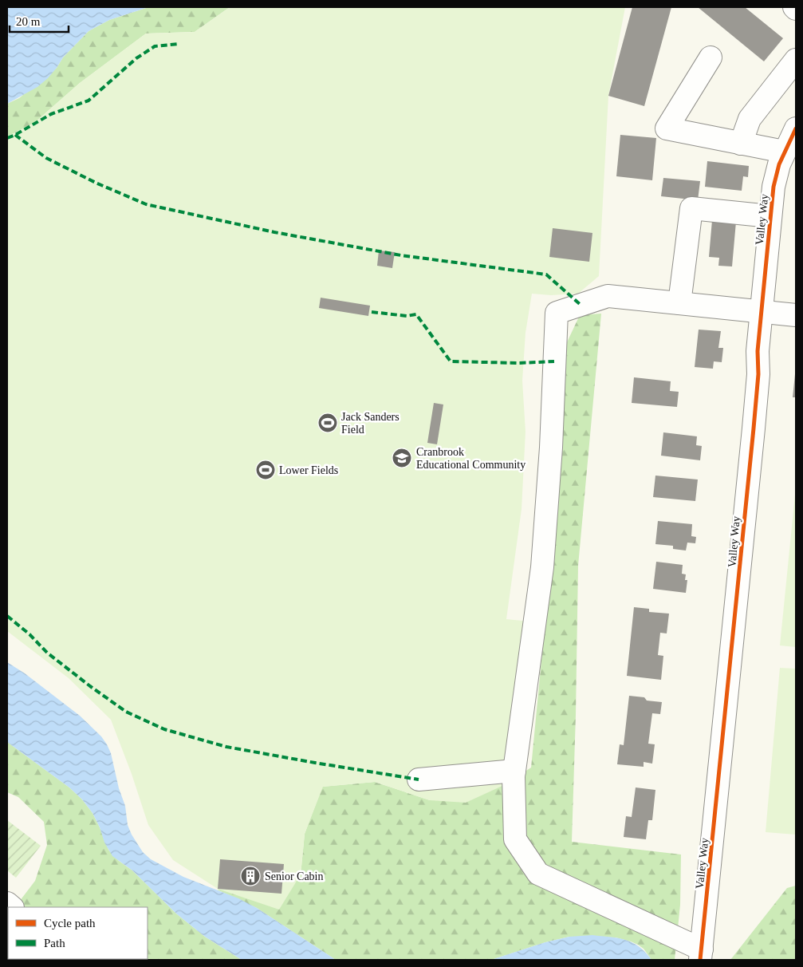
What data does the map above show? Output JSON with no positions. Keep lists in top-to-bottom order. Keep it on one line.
{"streets":{"street":["Valley Way"]},"places":{"sports":["Jack Sanders Field","Lower Fields"],"school or university":["Cranbrook Educational Community"],"building":["Senior Cabin"]},"legend":["Cycle path","Path"],"scale_bar":"20 m"}
